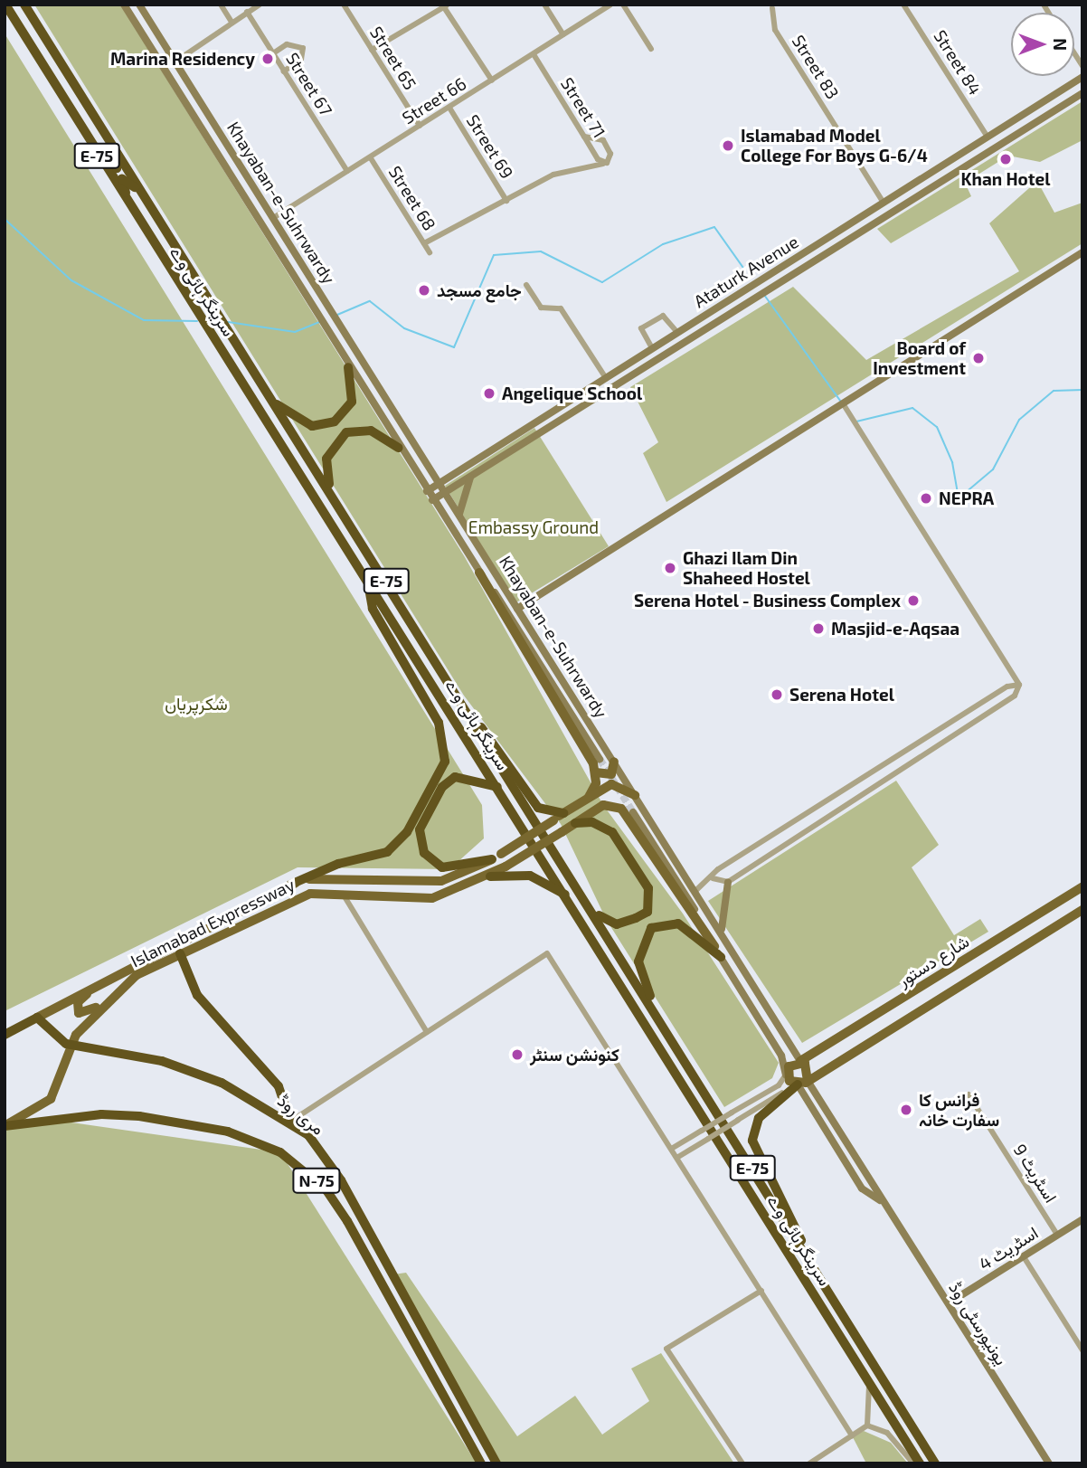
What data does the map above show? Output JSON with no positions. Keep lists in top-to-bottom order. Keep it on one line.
{"streets":{"highway":["E-75","سرینگر ہائی وے","مری روڈ","N-75"],"main road":["Islamabad Expressway","شارع دستور"],"street":["Street 65","Street 84","Street 83","Street 67","Street 66","Street 71","Street 69","Street 68","Khayaban-e-Suhrwardy","Ataturk Avenue","اسٹریٹ 9","اسٹریٹ 4","یونیورسٹی روڈ"]},"crossings":[["Street 65","Street 66"],["Street 84","Ataturk Avenue"],["Street 83","Ataturk Avenue"],["Street 67","Street 66"],["Street 66","Street 71"],["Street 66","Street 69"],["Street 66","Street 68"],["Street 66","Khayaban-e-Suhrwardy"],["Khayaban-e-Suhrwardy","Ataturk Avenue"],["Khayaban-e-Suhrwardy","Islamabad Expressway"],["Khayaban-e-Suhrwardy","شارع دستور"],["Islamabad Expressway","مری روڈ"],["Islamabad Expressway","N-75"],["اسٹریٹ 9","اسٹریٹ 4"],["اسٹریٹ 4","یونیورسٹی روڈ"]],"parks":["Embassy Ground","شکرپریاں"],"places":["Marina Residency","Islamabad Model College For Boys G-6/4","Khan Hotel","جامع مسجد","Board of Investment","Angelique School","NEPRA","Ghazi Ilam Din Shaheed Hostel","Serena Hotel - Business Complex","Masjid-e-Aqsaa","Serena Hotel","کنونشن سنٹر","فرانس کا سفارت خانہ"],"north":"right"}
